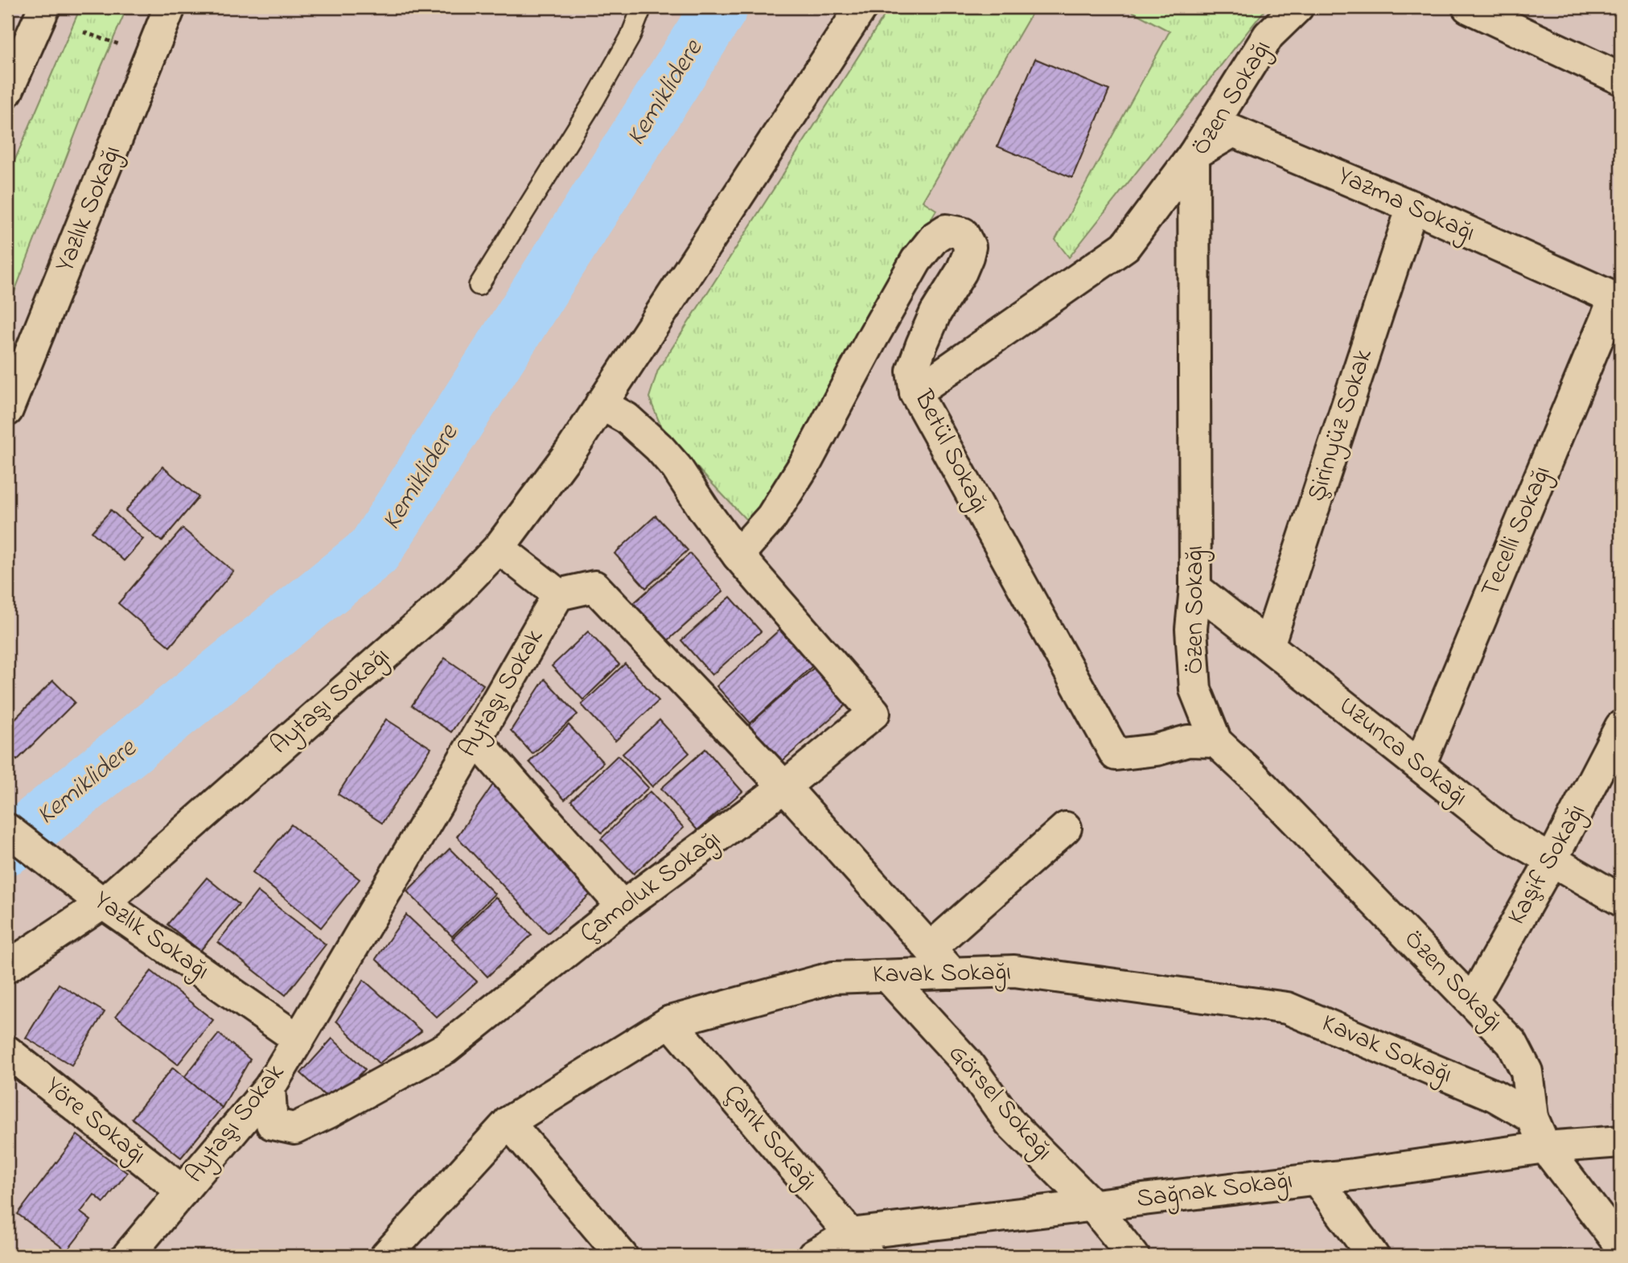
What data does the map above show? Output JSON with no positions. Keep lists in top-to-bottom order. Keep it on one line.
{"streets":{"main road":["Özen Sokağı","Yazma Sokağı","Yazlık Sokağı","Şirinyüz Sokak","Betül Sokağı","Tecelli Sokağı","Aytaşı Sokak","Aytaşı Sokağı","Uzunca Sokağı","Kaşif Sokağı","Çamoluk Sokağı","Kavak Sokağı","Görsel Sokağı","Yöre Sokağı","Çarık Sokağı","Sağnak Sokağı"]},"crossings":[["Özen Sokağı","Yazma Sokağı"],["Özen Sokağı","Betül Sokağı"],["Özen Sokağı","Uzunca Sokağı"],["Özen Sokağı","Kaşif Sokağı"],["Özen Sokağı","Kavak Sokağı"],["Yazma Sokağı","Şirinyüz Sokak"],["Yazma Sokağı","Tecelli Sokağı"],["Yazlık Sokağı","Aytaşı Sokak"],["Yazlık Sokağı","Aytaşı Sokağı"],["Şirinyüz Sokak","Uzunca Sokağı"],["Betül Sokağı","Çamoluk Sokağı"],["Tecelli Sokağı","Uzunca Sokağı"],["Aytaşı Sokak","Çamoluk Sokağı"],["Aytaşı Sokak","Yöre Sokağı"],["Uzunca Sokağı","Kaşif Sokağı"],["Kavak Sokağı","Görsel Sokağı"],["Kavak Sokağı","Çarık Sokağı"],["Görsel Sokağı","Sağnak Sokağı"],["Çarık Sokağı","Sağnak Sokağı"]],"water":["Kemiklidere"]}
